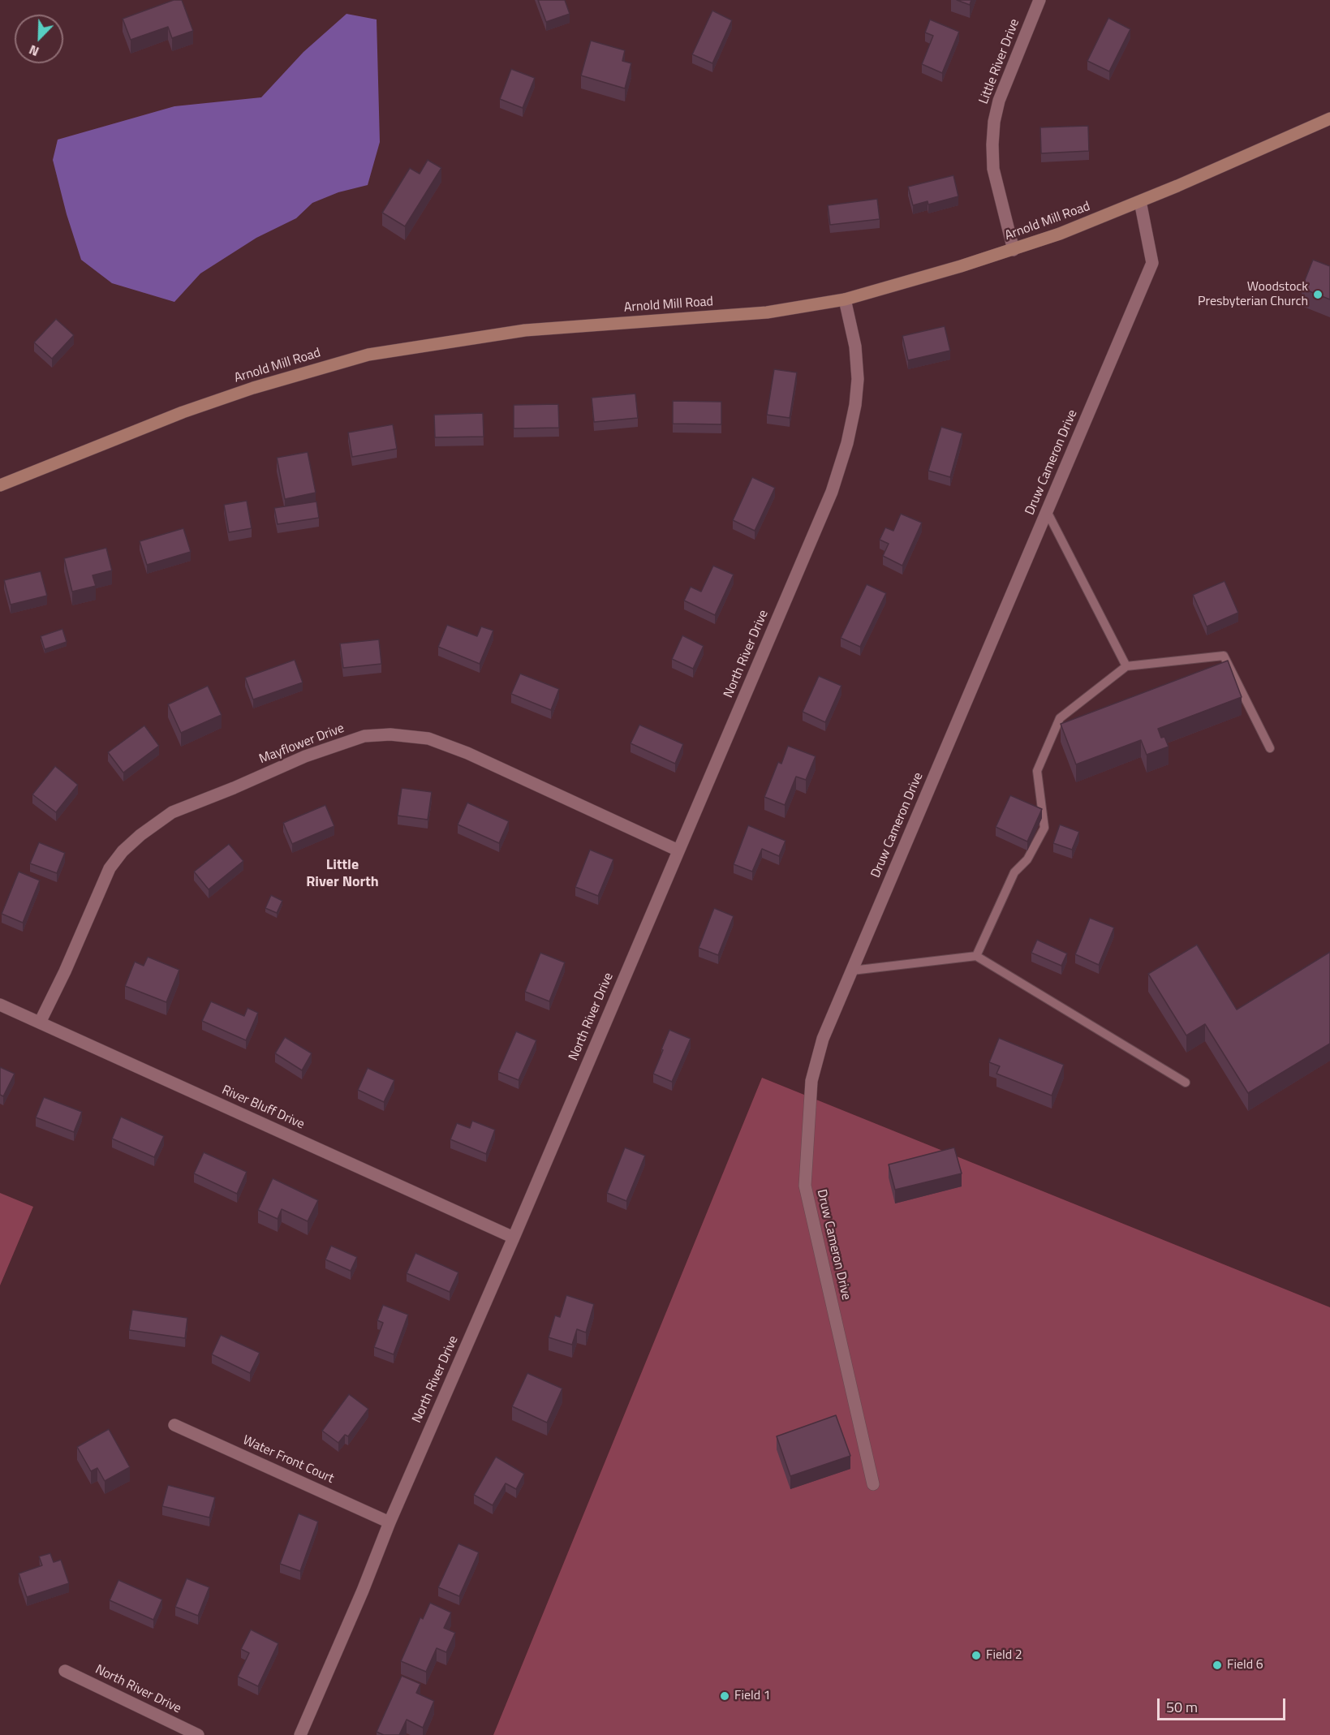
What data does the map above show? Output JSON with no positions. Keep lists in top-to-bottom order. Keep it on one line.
{"streets":{"main road":["Arnold Mill Road"],"street":["Little River Drive","Druw Cameron Drive","North River Drive","Mayflower Drive","River Bluff Drive","Water Front Court"]},"crossings":[["Little River Drive","Arnold Mill Road"],["Arnold Mill Road","Druw Cameron Drive"],["Arnold Mill Road","North River Drive"],["North River Drive","Mayflower Drive"],["North River Drive","River Bluff Drive"],["North River Drive","Water Front Court"],["Mayflower Drive","River Bluff Drive"]],"districts":["Little River North"],"places":["Woodstock Presbyterian Church","Field 2","Field 6","Field 1"],"scale_bar":"50 m","north":"bottom left"}
